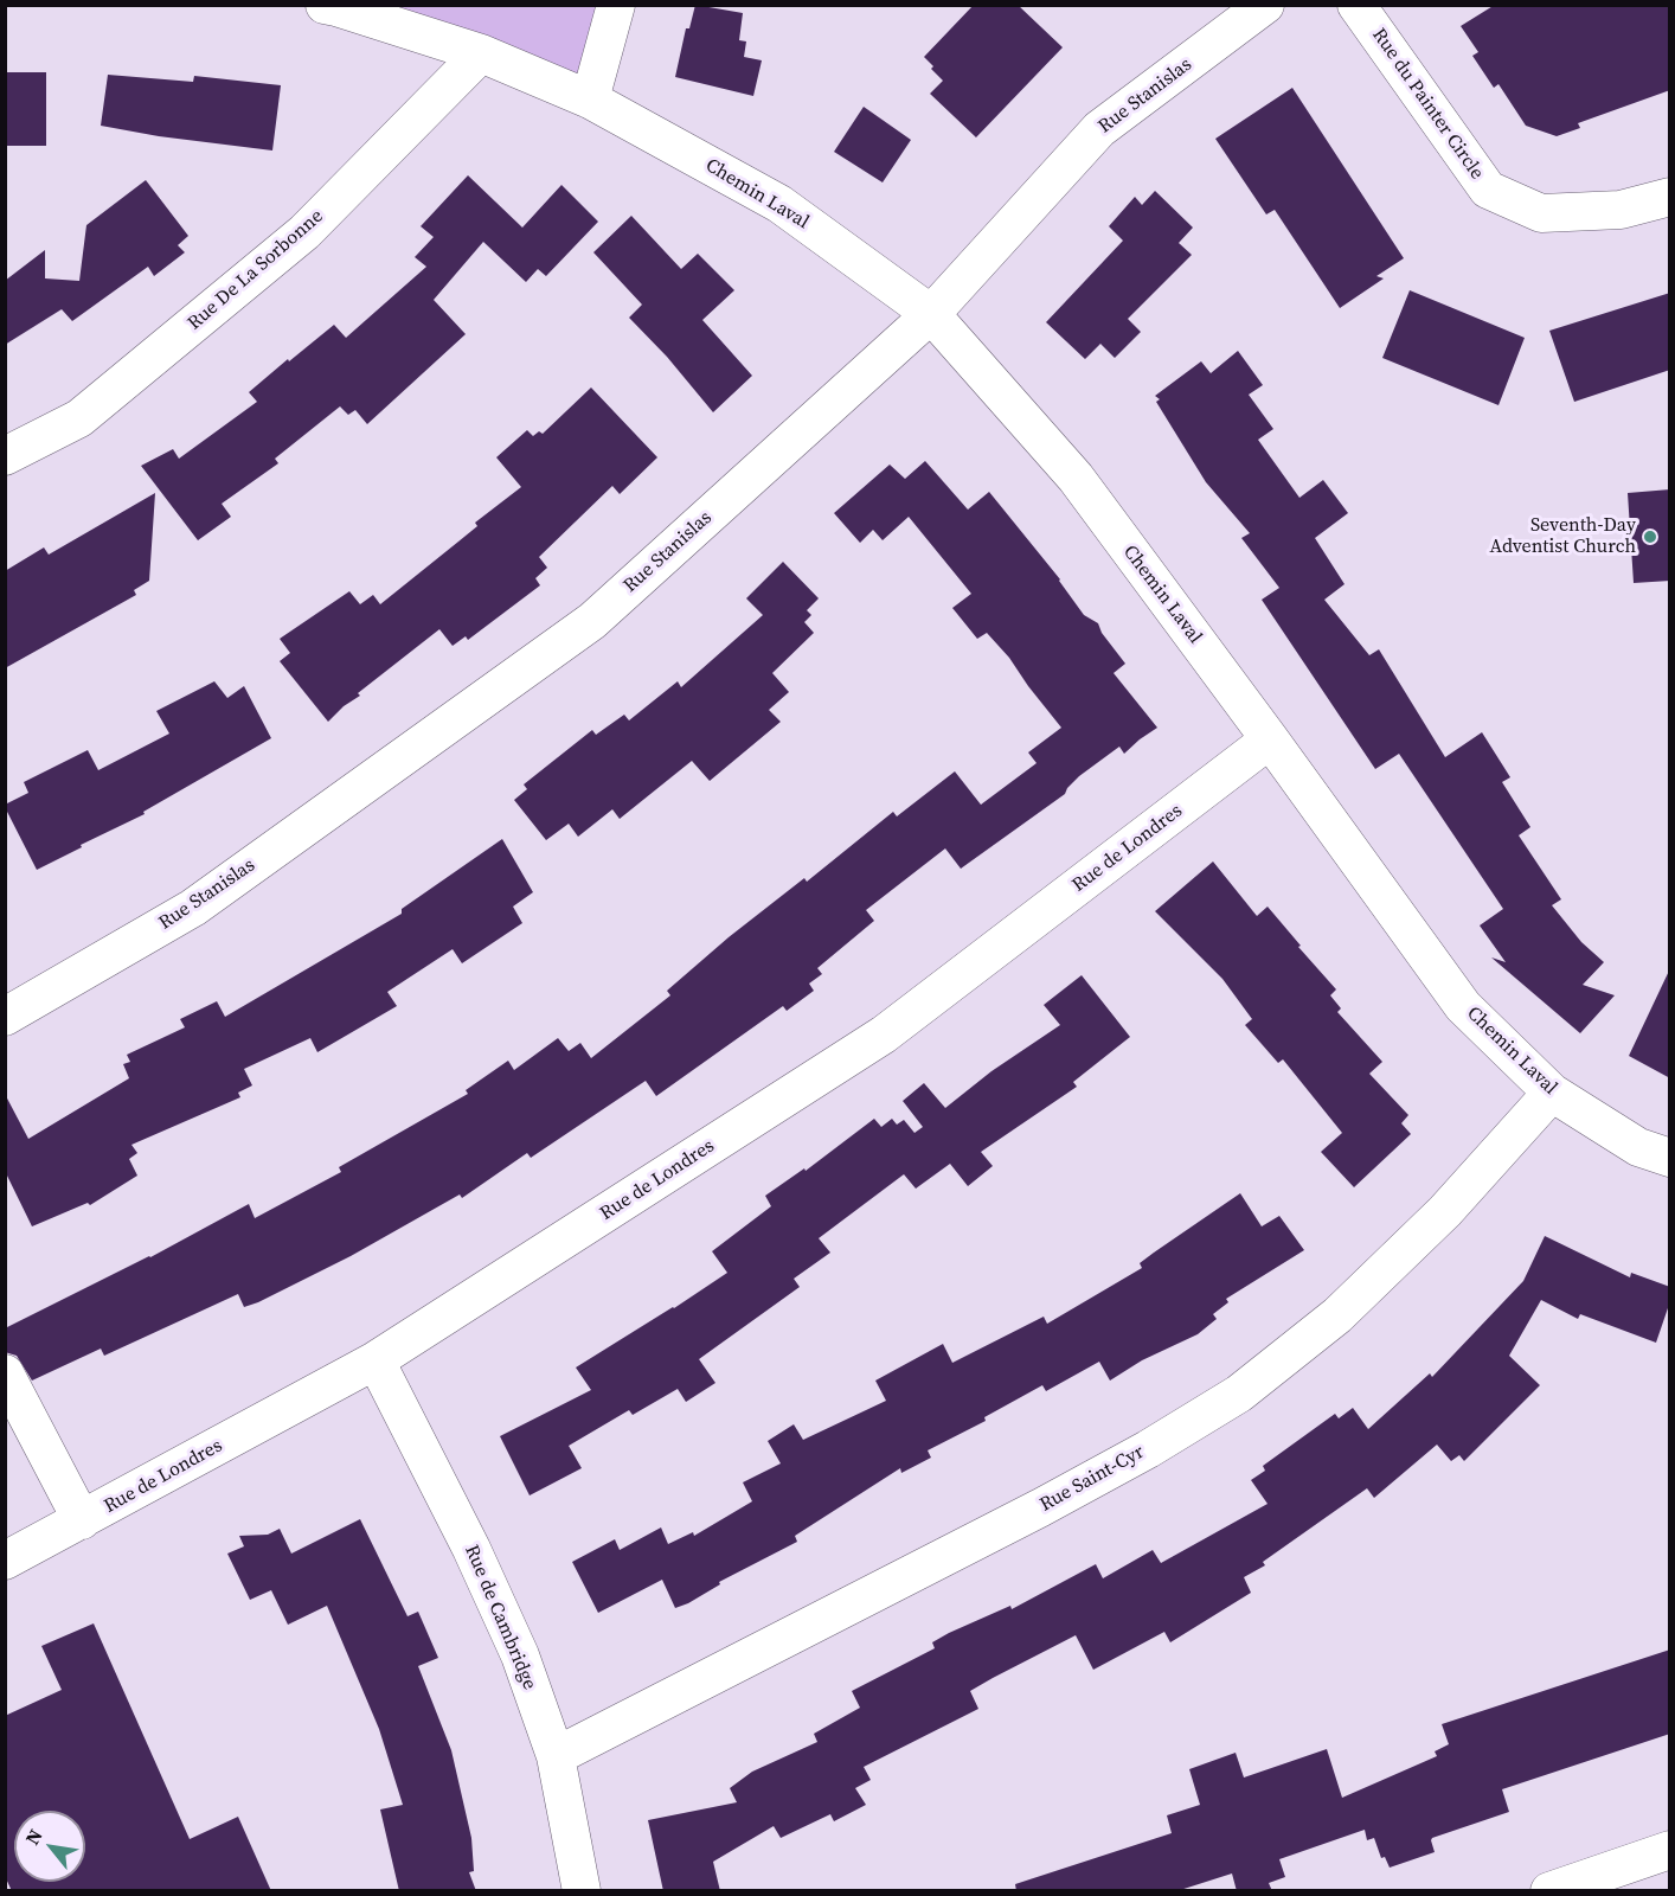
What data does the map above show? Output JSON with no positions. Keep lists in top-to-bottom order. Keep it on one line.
{"streets":{"street":["Rue Stanislas","Rue du Painter Circle","Chemin Laval","Rue De La Sorbonne","Rue de Londres","Rue Saint-Cyr","Rue de Cambridge"]},"crossings":[["Rue Stanislas","Chemin Laval"],["Chemin Laval","Rue De La Sorbonne"],["Chemin Laval","Rue de Londres"],["Chemin Laval","Rue Saint-Cyr"],["Rue de Londres","Rue de Cambridge"],["Rue Saint-Cyr","Rue de Cambridge"]],"places":["Seventh-Day Adventist Church"],"north":"top left"}
